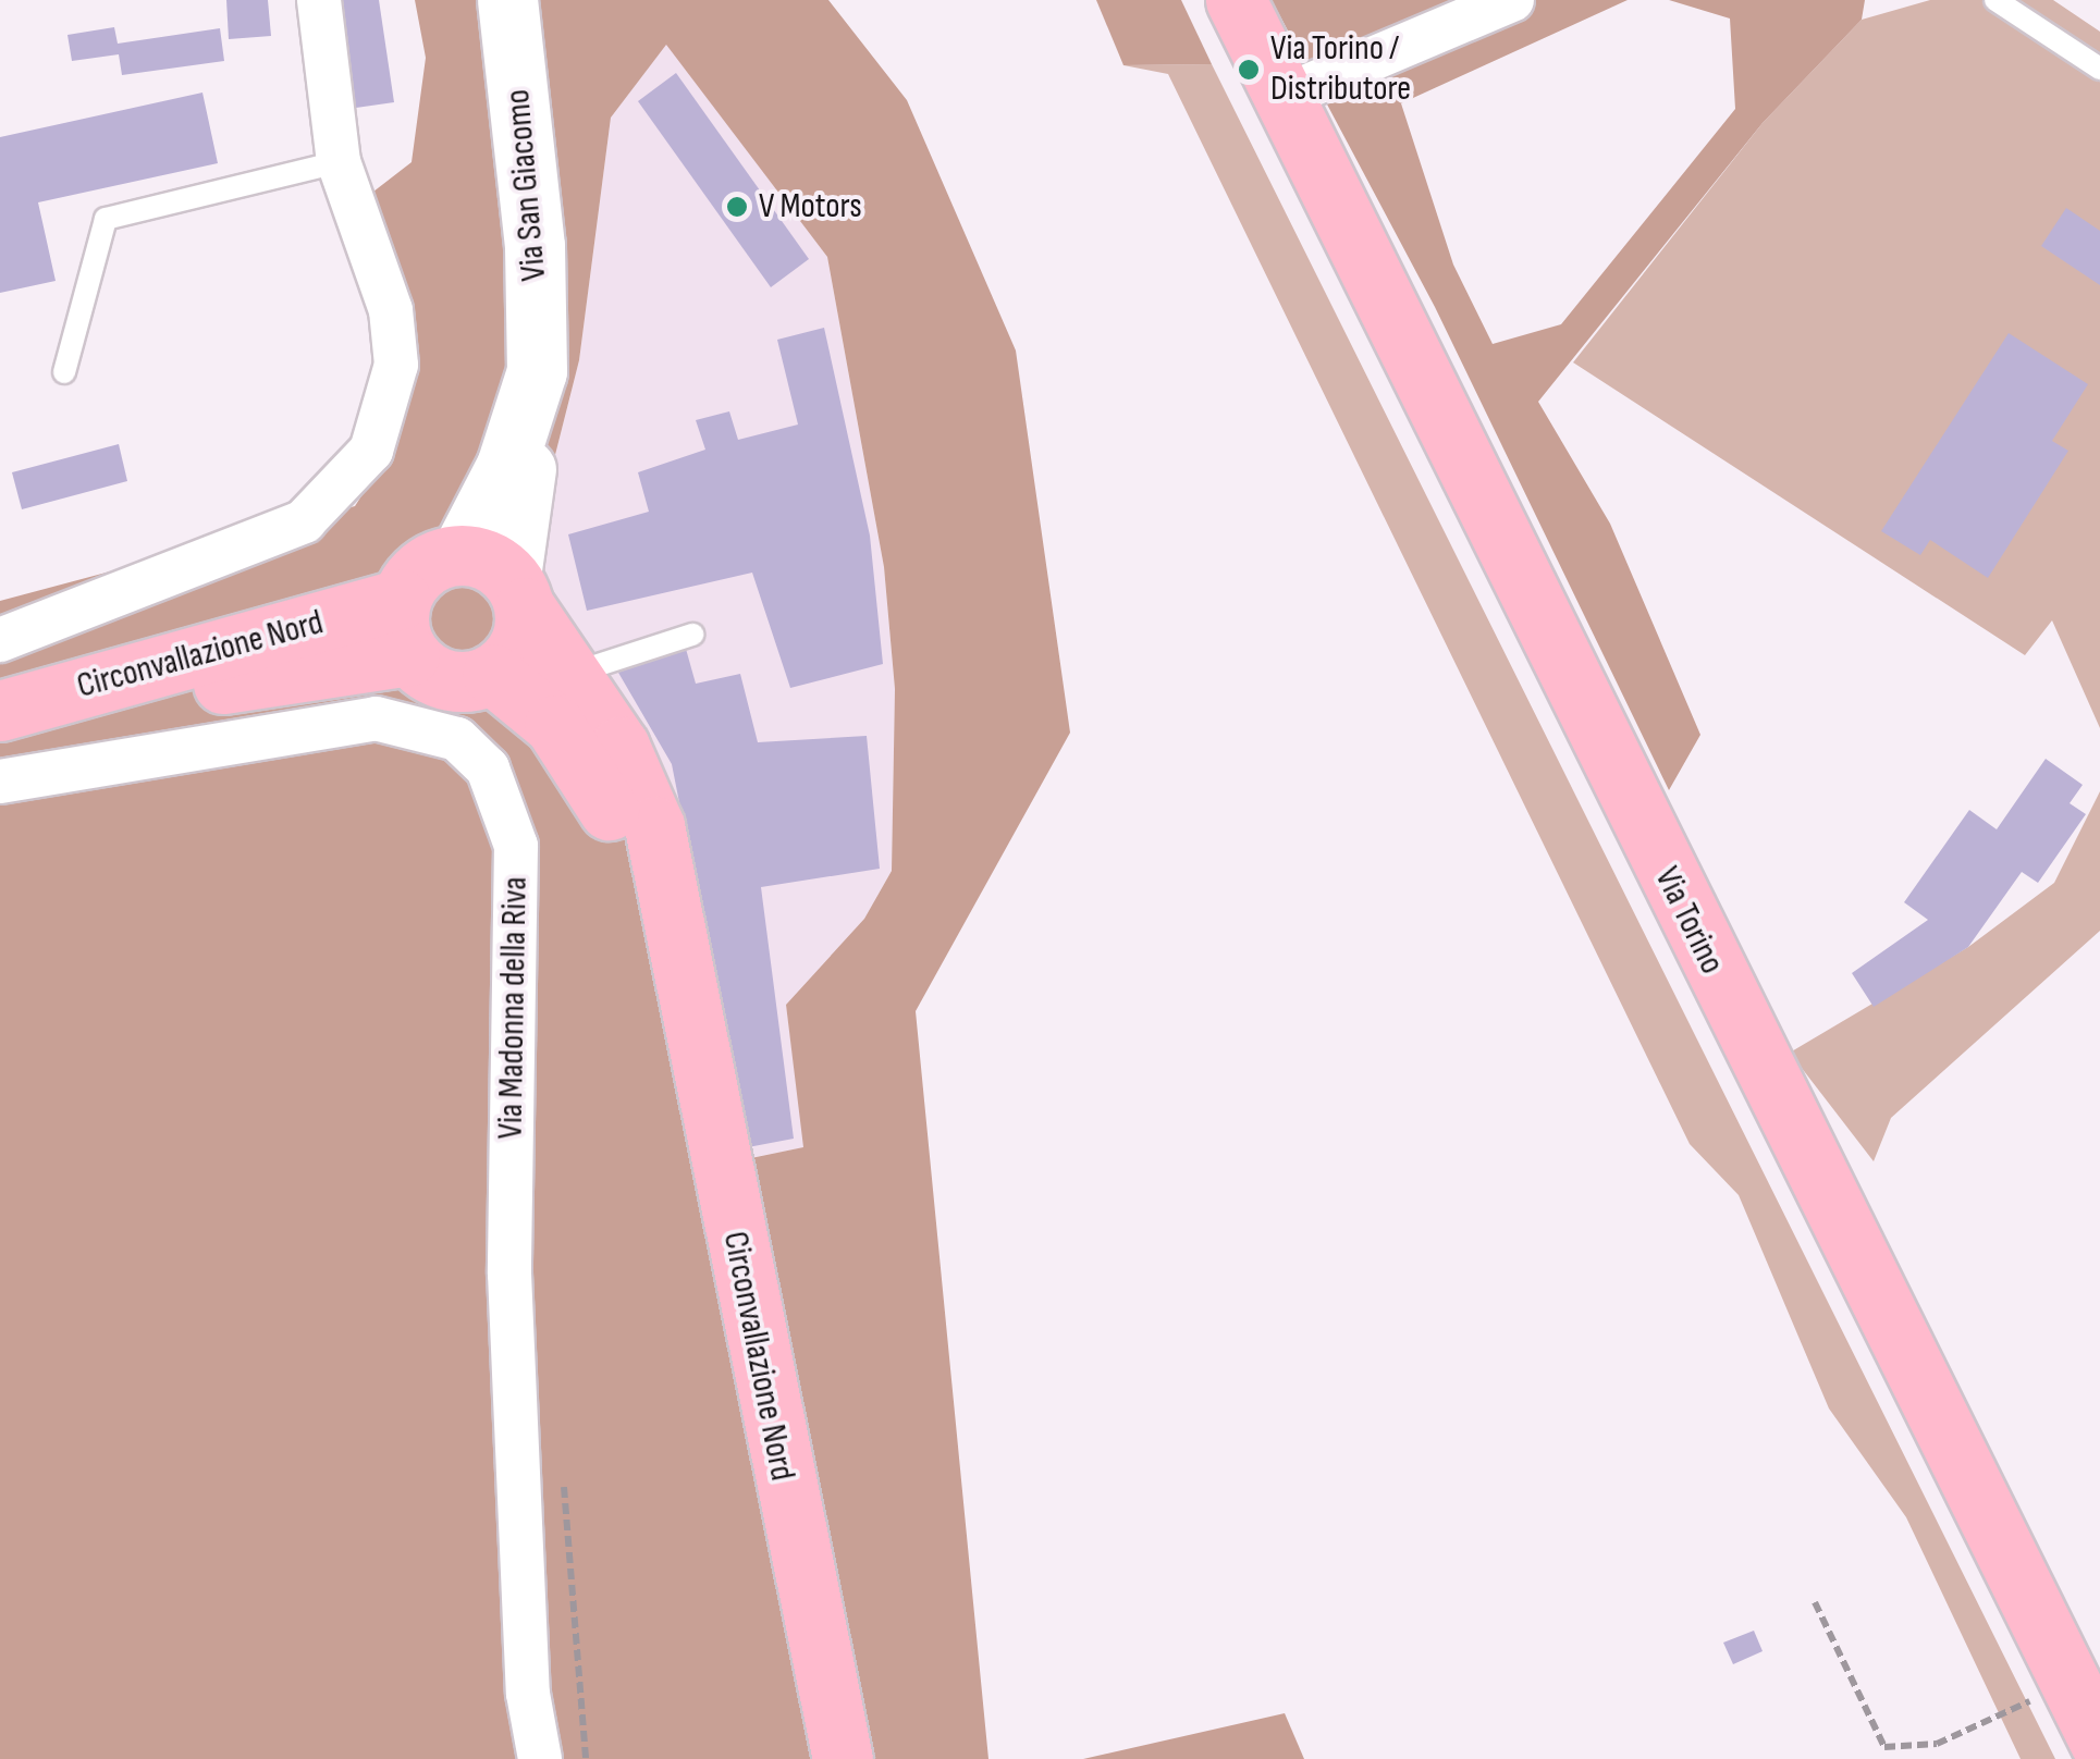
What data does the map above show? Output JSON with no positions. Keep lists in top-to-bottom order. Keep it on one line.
{"streets":{"main road":["Via San Giacomo","Circonvallazione Nord","Via Torino"],"street":["Via Madonna della Riva"]},"crossings":[["Via San Giacomo","Circonvallazione Nord"]],"places":["Via Torino / Distributore","V Motors"]}
